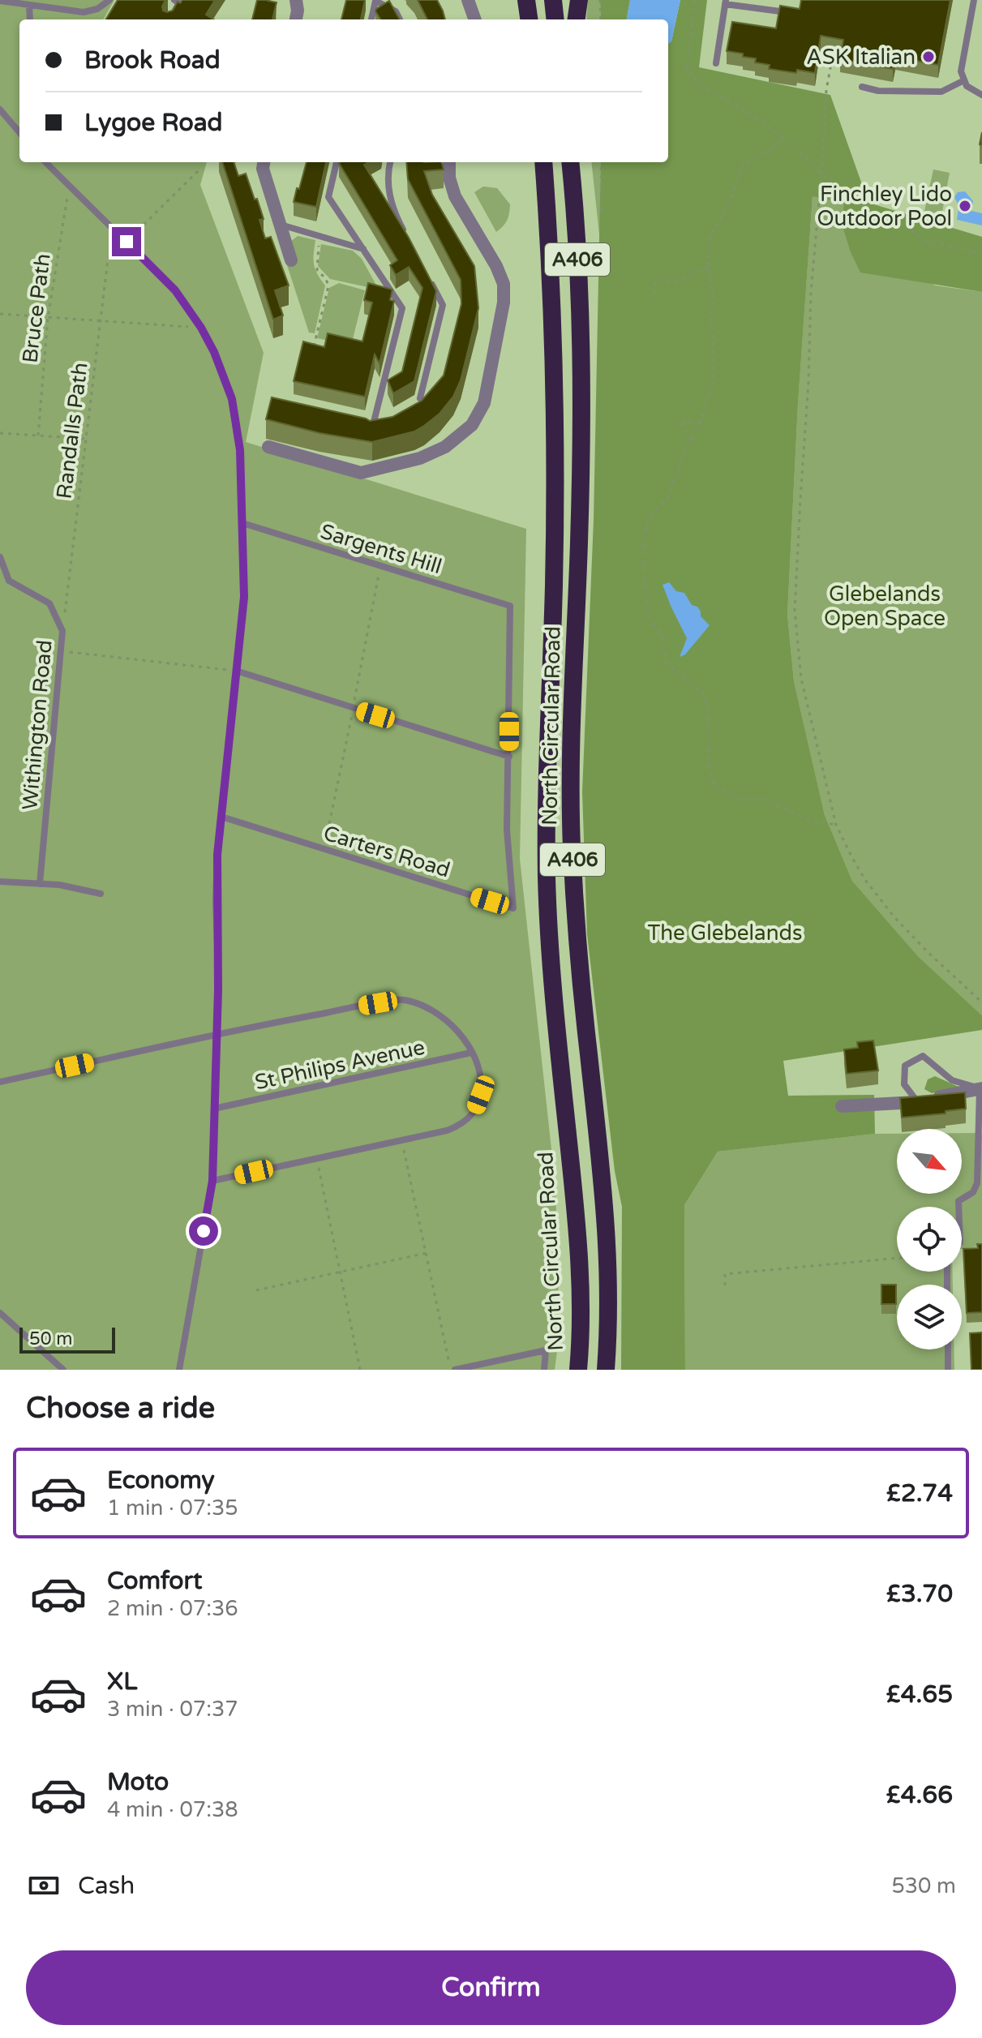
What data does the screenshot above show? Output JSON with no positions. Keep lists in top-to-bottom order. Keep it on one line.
{"streets":{"highway":["A406","North Circular Road"],"lane":["Sargents Hill","Withington Road","Carters Road","St Philips Avenue"],"path":["Bruce Path","Randalls Path"]},"crossings":[["Randalls Path","Withington Road"],["Sargents Hill","Carters Road"]],"parks":["Glebelands Open Space","The Glebelands"],"places":["ASK Italian","Finchley Lido Outdoor Pool"],"scale_bar":"50 m","north":"bottom right","page":{"banner":["Brook Road","Lygoe Road"],"scale":"50 m","heading":"Choose a ride","list":[{"name":"Economy","note":"1 min · 07:35","value":"£2.74"},{"name":"Comfort","note":"2 min · 07:36","value":"£3.70"},{"name":"XL","note":"3 min · 07:37","value":"£4.65"},{"name":"Moto","note":"4 min · 07:38","value":"£4.66"}],"pay":["Cash","530 m"],"buttons":"Confirm"}}
